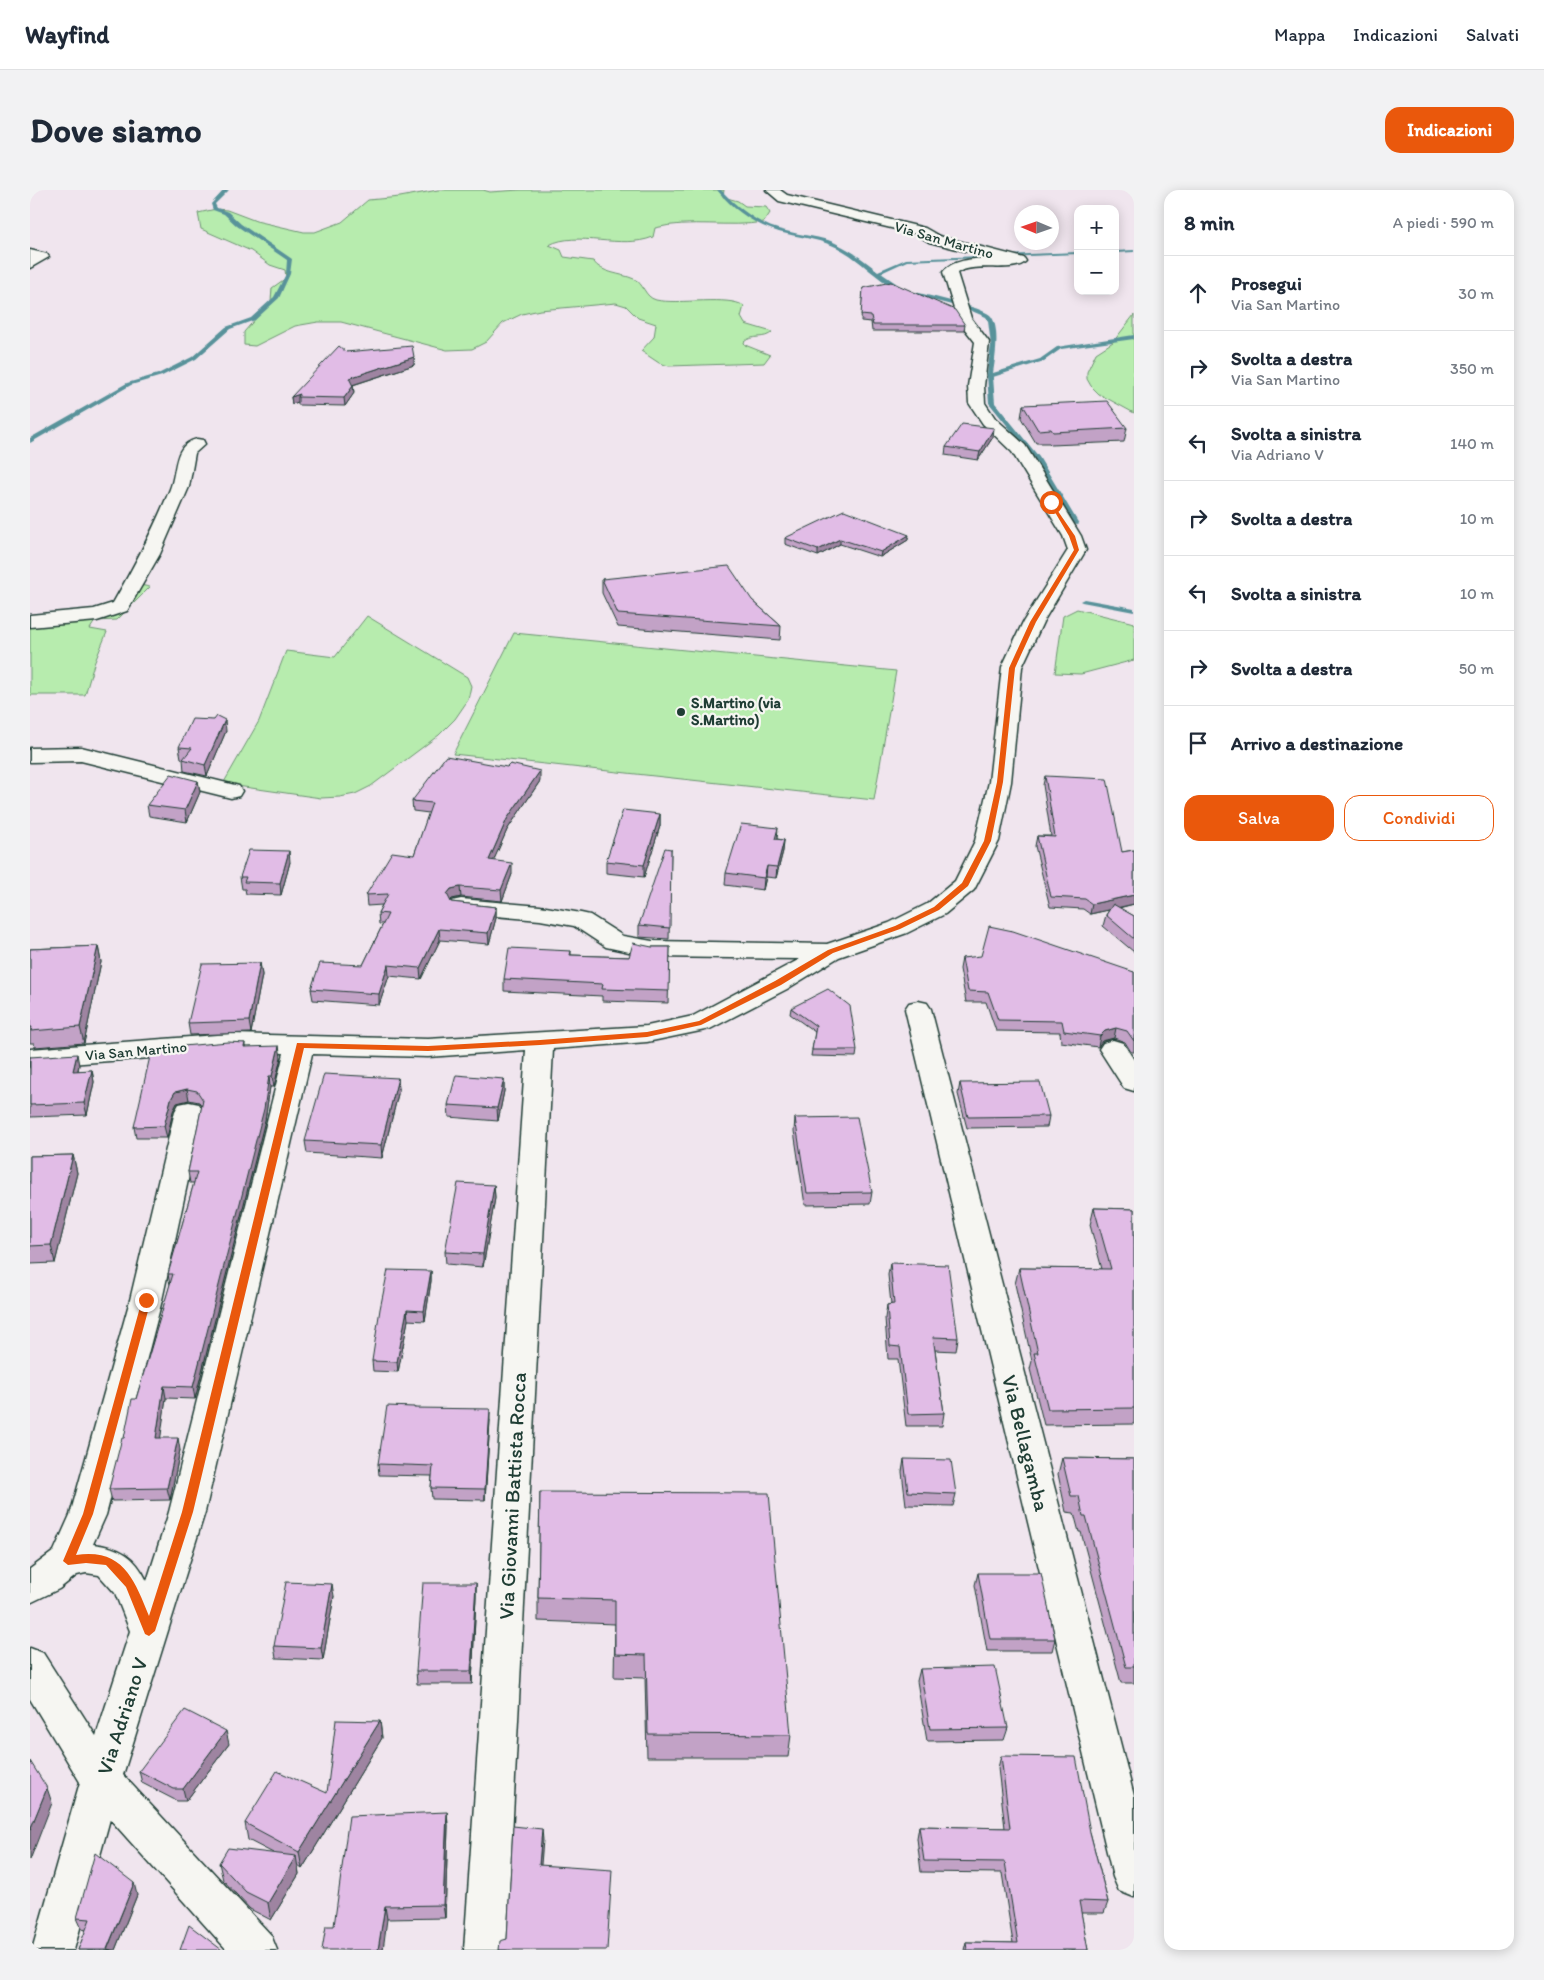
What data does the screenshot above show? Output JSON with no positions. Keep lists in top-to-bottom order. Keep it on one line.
{"streets":{"street":["Via San Martino","Via Bellagamba","Via Giovanni Battista Rocca","Via Adriano V"]},"crossings":[["Via San Martino","Via Giovanni Battista Rocca"],["Via San Martino","Via Adriano V"]],"places":["S.Martino (via S.Martino)"],"north":"left","page":{"header":"Wayfind","nav":["Mappa","Indicazioni","Salvati"],"buttons":["Indicazioni",["Salva","Condividi"]],"title":"Dove siamo","heading":["8 min","A piedi · 590 m"],"map_buttons":["+","−"],"list":[["Prosegui","Via San Martino","30 m"],["Svolta a destra","Via San Martino","350 m"],["Svolta a sinistra","Via Adriano V","140 m"],["Svolta a destra","10 m"],["Svolta a sinistra","10 m"],["Svolta a destra","50 m"],"Arrivo a destinazione"]}}
